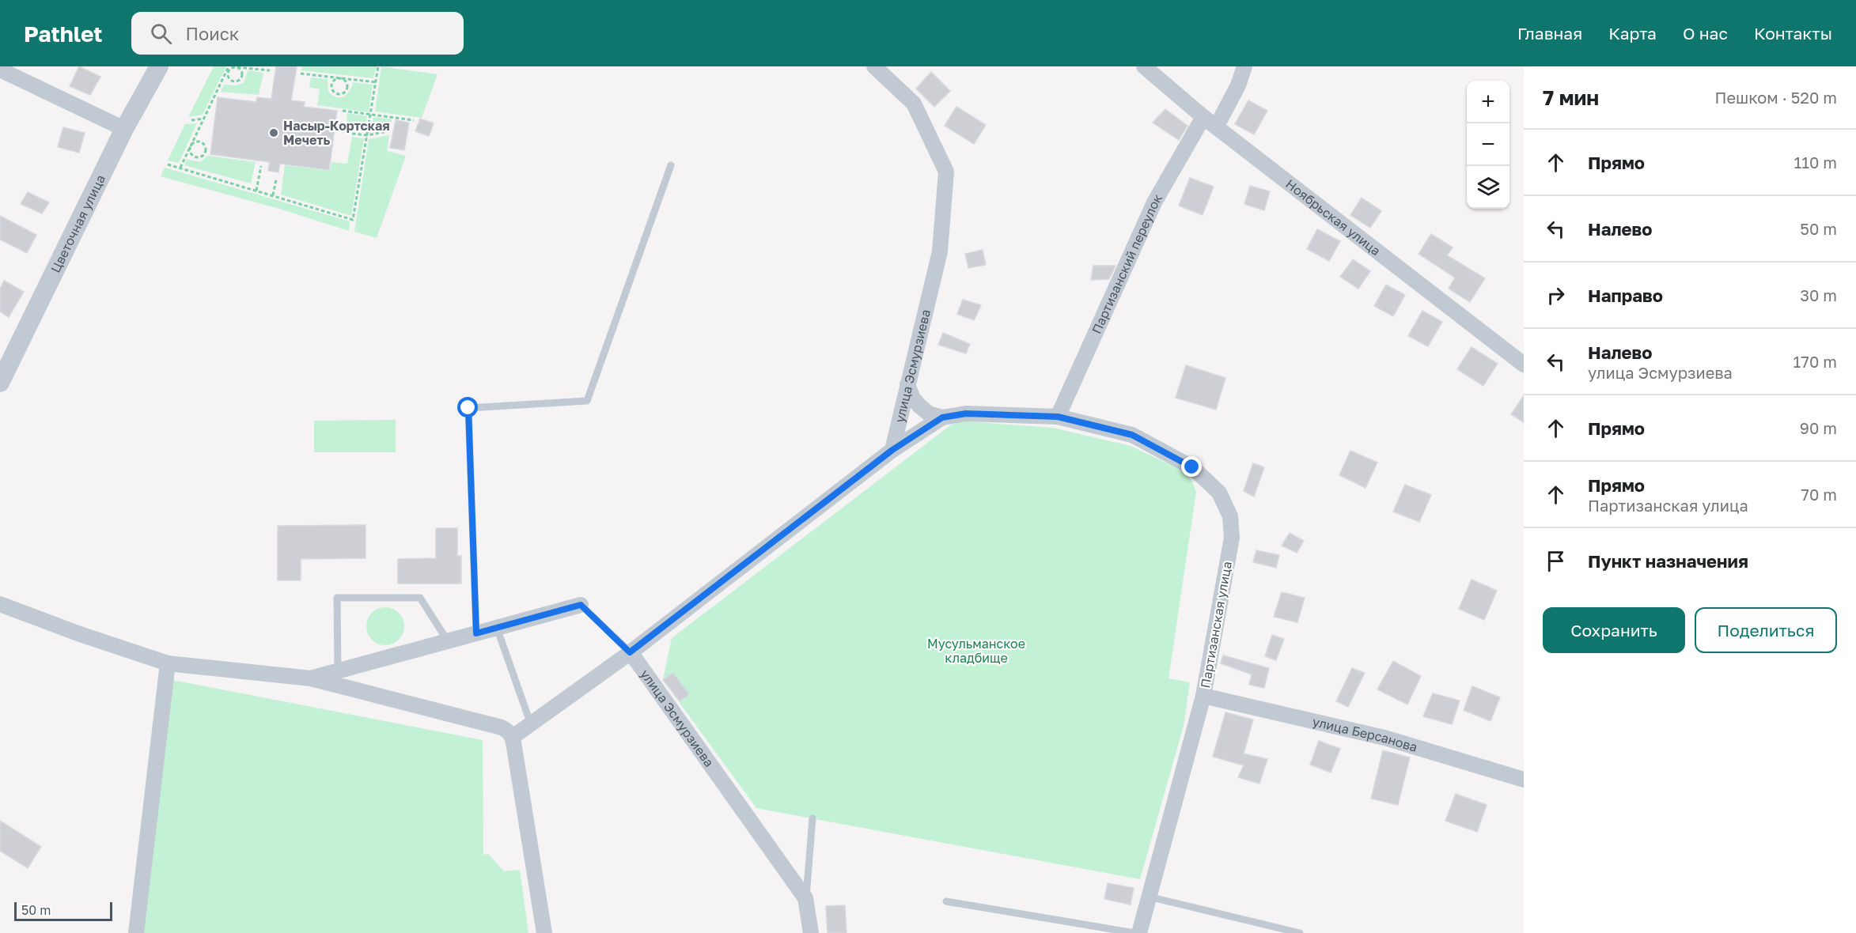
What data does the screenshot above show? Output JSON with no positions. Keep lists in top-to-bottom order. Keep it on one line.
{"streets":{"street":["Ноябрьская улица","Цветочная улица","Партизанский переулок","улица Эсмурзиева","Партизанская улица","улица Берсанова"]},"crossings":[["Ноябрьская улица","Партизанский переулок"],["Партизанский переулок","Партизанская улица"],["Партизанская улица","улица Берсанова"]],"parks":["Мусульманское кладбище"],"places":["Насыр-Кортская Мечеть"],"scale_bar":"50 m","page":{"header":"Pathlet","search":"Поиск","nav":["Главная","Карта","О нас","Контакты"],"heading":["7 мин","Пешком · 520 m"],"map_buttons":["+","−"],"list":[["Прямо","110 m"],["Налево","50 m"],["Направо","30 m"],["Налево","улица Эсмурзиева","170 m"],["Прямо","90 m"],["Прямо","Партизанская улица","70 m"],"Пункт назначения"],"buttons":["Сохранить","Поделиться"],"scale":"50 m"}}
